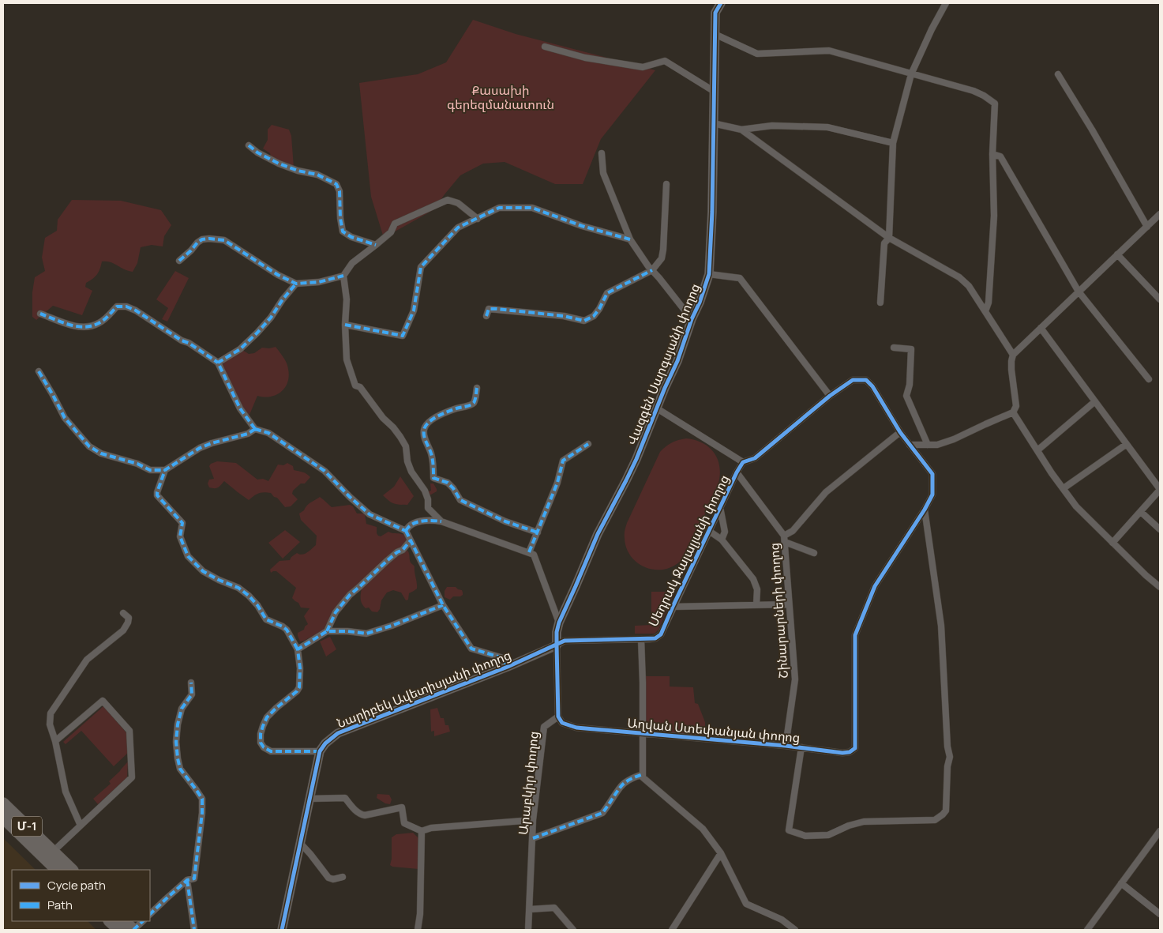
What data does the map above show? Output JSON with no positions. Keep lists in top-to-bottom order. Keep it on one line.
{"streets":{"highway":["Մ-1"],"street":["Վազգեն Սարգսյանի փողոց","Սեդրակ Ջալալյանի փողոց","Շինարարների փողոց","Նարիբեկ Ավետիսյանի փողոց","Աղվան Ստեփանյան փողոց","Արաբկիր փողոց"]},"crossings":[["Վազգեն Սարգսյանի փողոց","Սեդրակ Ջալալյանի փողոց"],["Վազգեն Սարգսյանի փողոց","Նարիբեկ Ավետիսյանի փողոց"],["Սեդրակ Ջալալյանի փողոց","Նարիբեկ Ավետիսյանի փողոց"],["Շինարարների փողոց","Աղվան Ստեփանյան փողոց"],["Աղվան Ստեփանյան փողոց","Արաբկիր փողոց"]],"parks":["Քասախի գերեզմանատուն"],"legend":["Cycle path","Path"]}
